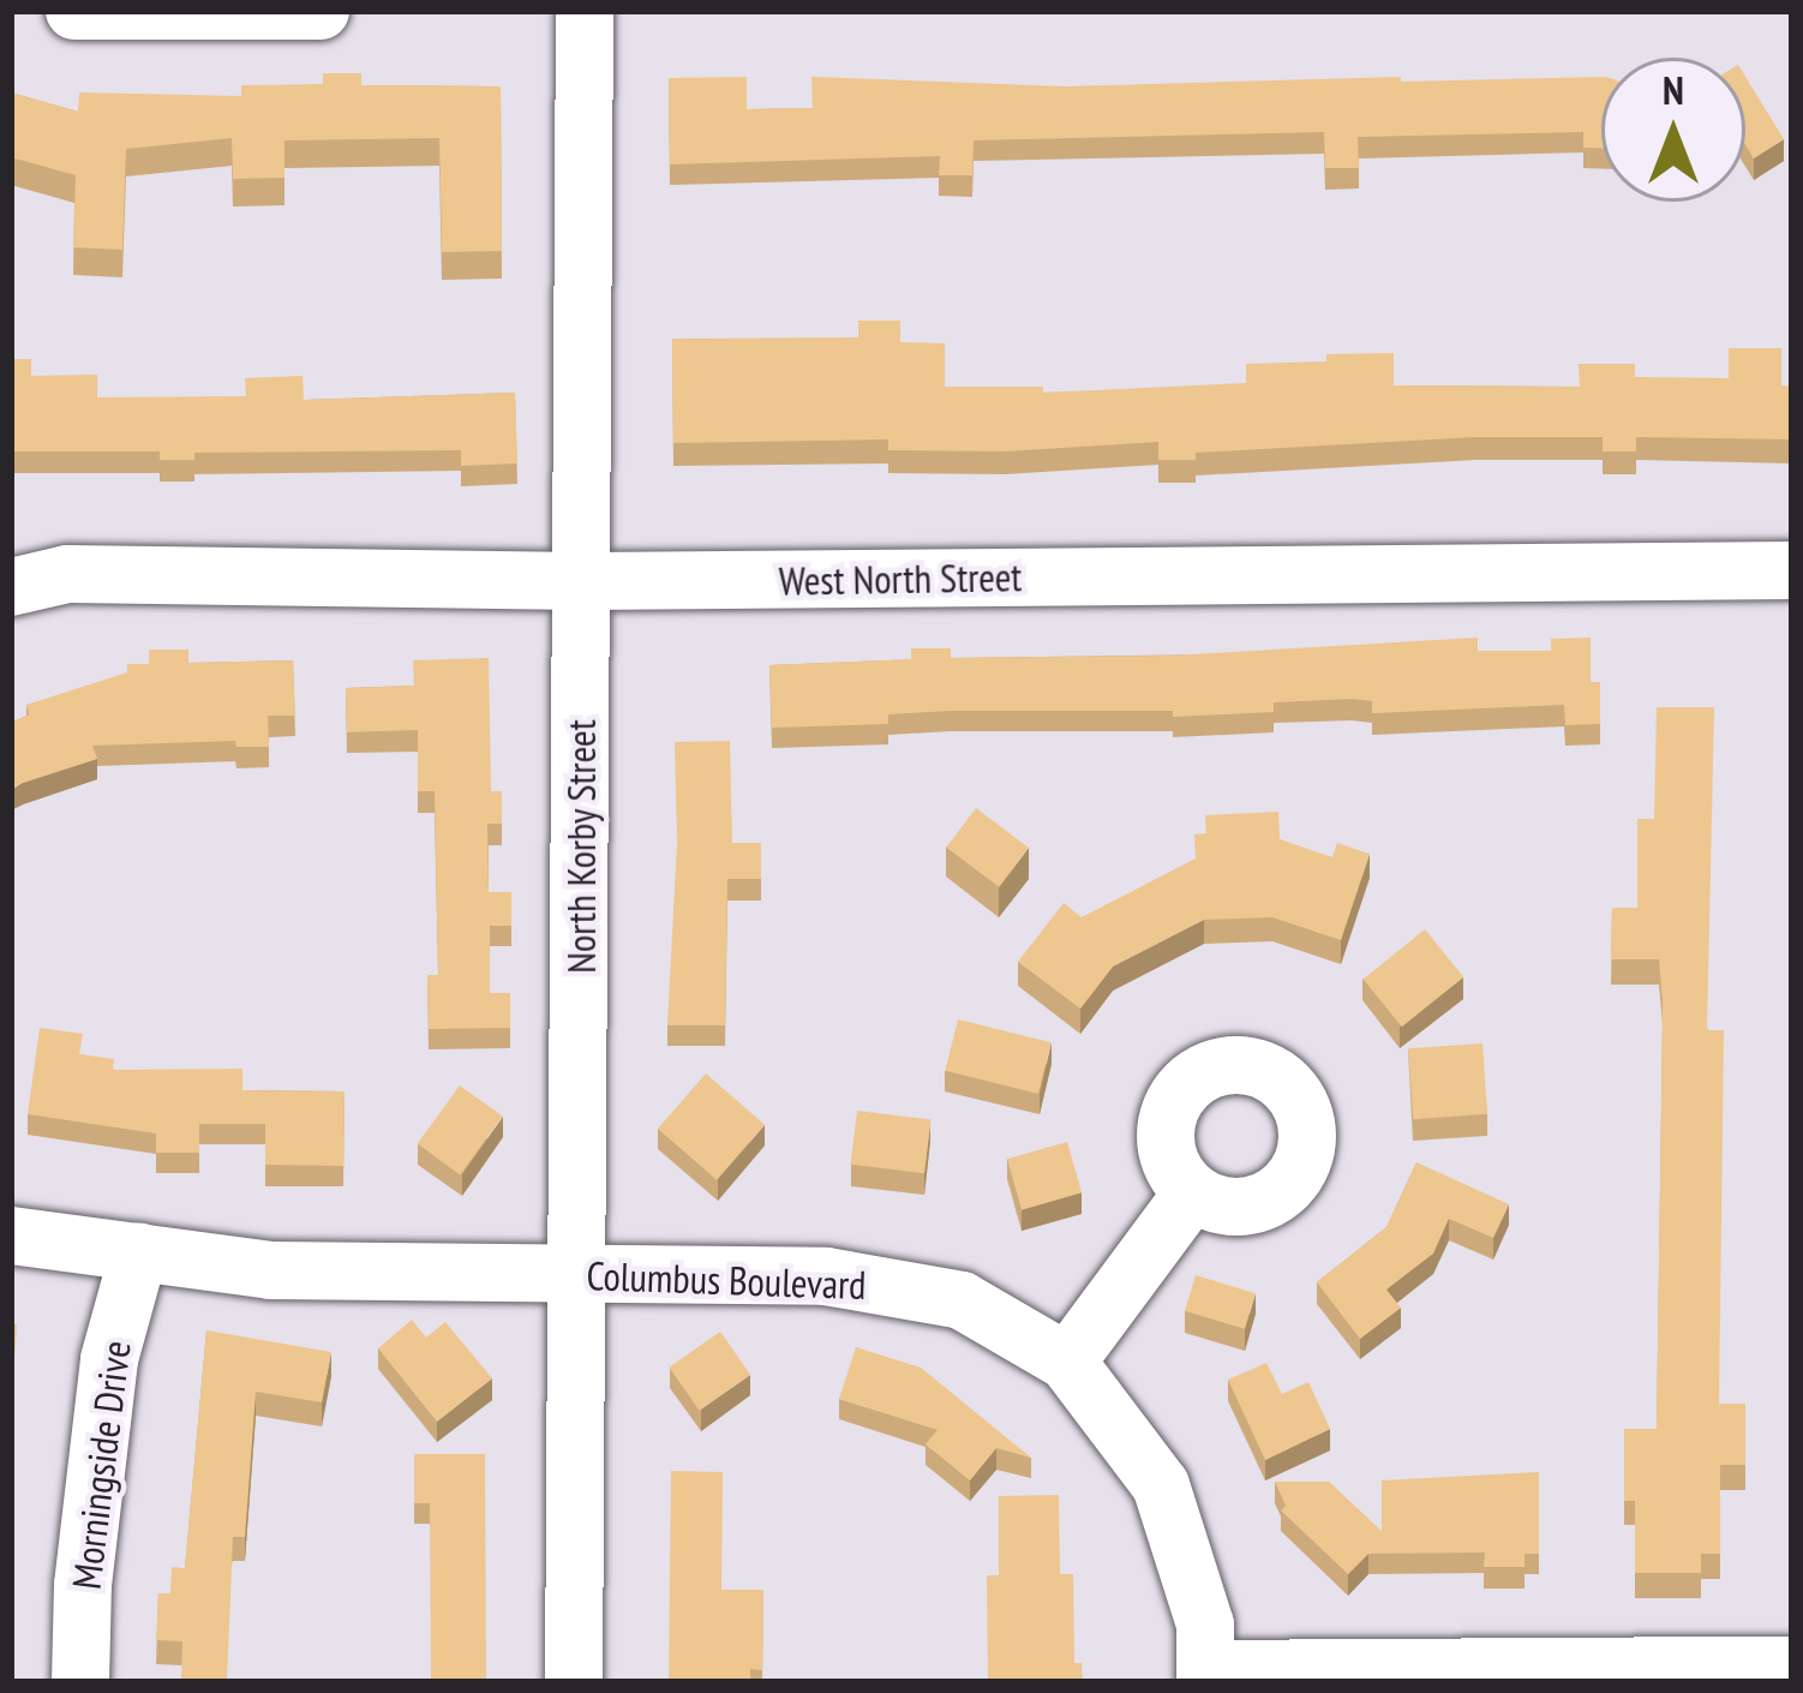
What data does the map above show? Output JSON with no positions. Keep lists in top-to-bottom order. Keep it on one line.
{"streets":{"street":["West North Street","North Korby Street","Columbus Boulevard","Morningside Drive"]},"crossings":[["West North Street","North Korby Street"],["North Korby Street","Columbus Boulevard"],["Columbus Boulevard","Morningside Drive"]],"north":"top"}
